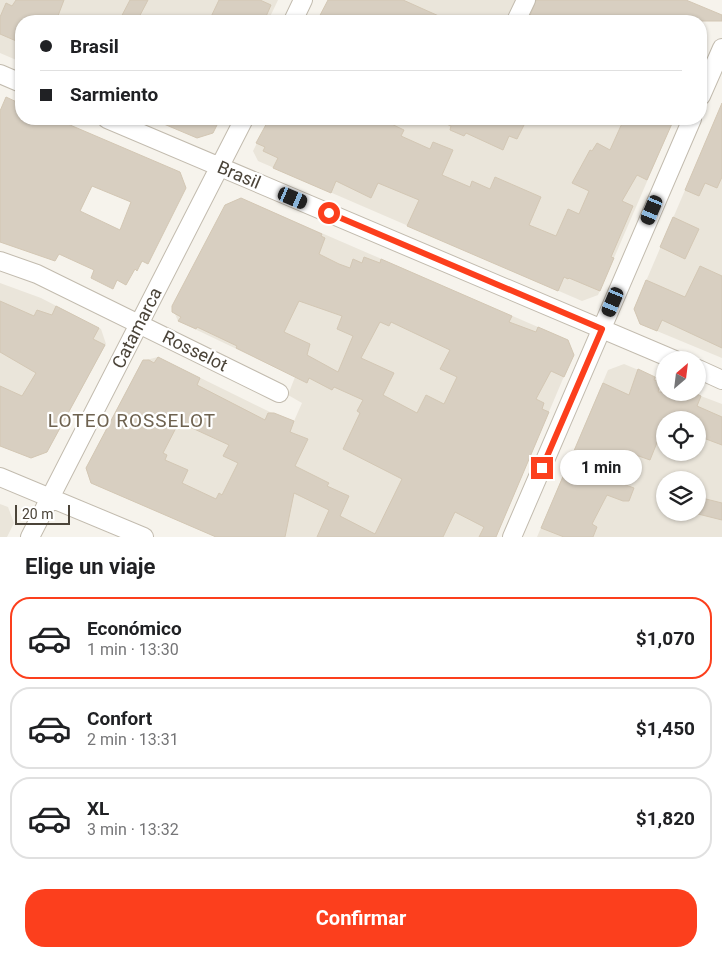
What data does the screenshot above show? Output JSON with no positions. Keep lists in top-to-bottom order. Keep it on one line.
{"streets":{"street":["Brasil","Catamarca","Rosselot"]},"crossings":[["Brasil","Catamarca"],["Catamarca","Rosselot"]],"districts":["LOTEO ROSSELOT"],"scale_bar":"20 m","north":"top right","page":{"banner":["Brasil","Sarmiento"],"bubble":"1 min","scale":"20 m","heading":"Elige un viaje","list":[{"name":"Económico","note":"1 min · 13:30","value":"$1,070"},{"name":"Confort","note":"2 min · 13:31","value":"$1,450"},{"name":"XL","note":"3 min · 13:32","value":"$1,820"}],"buttons":"Confirmar"}}
